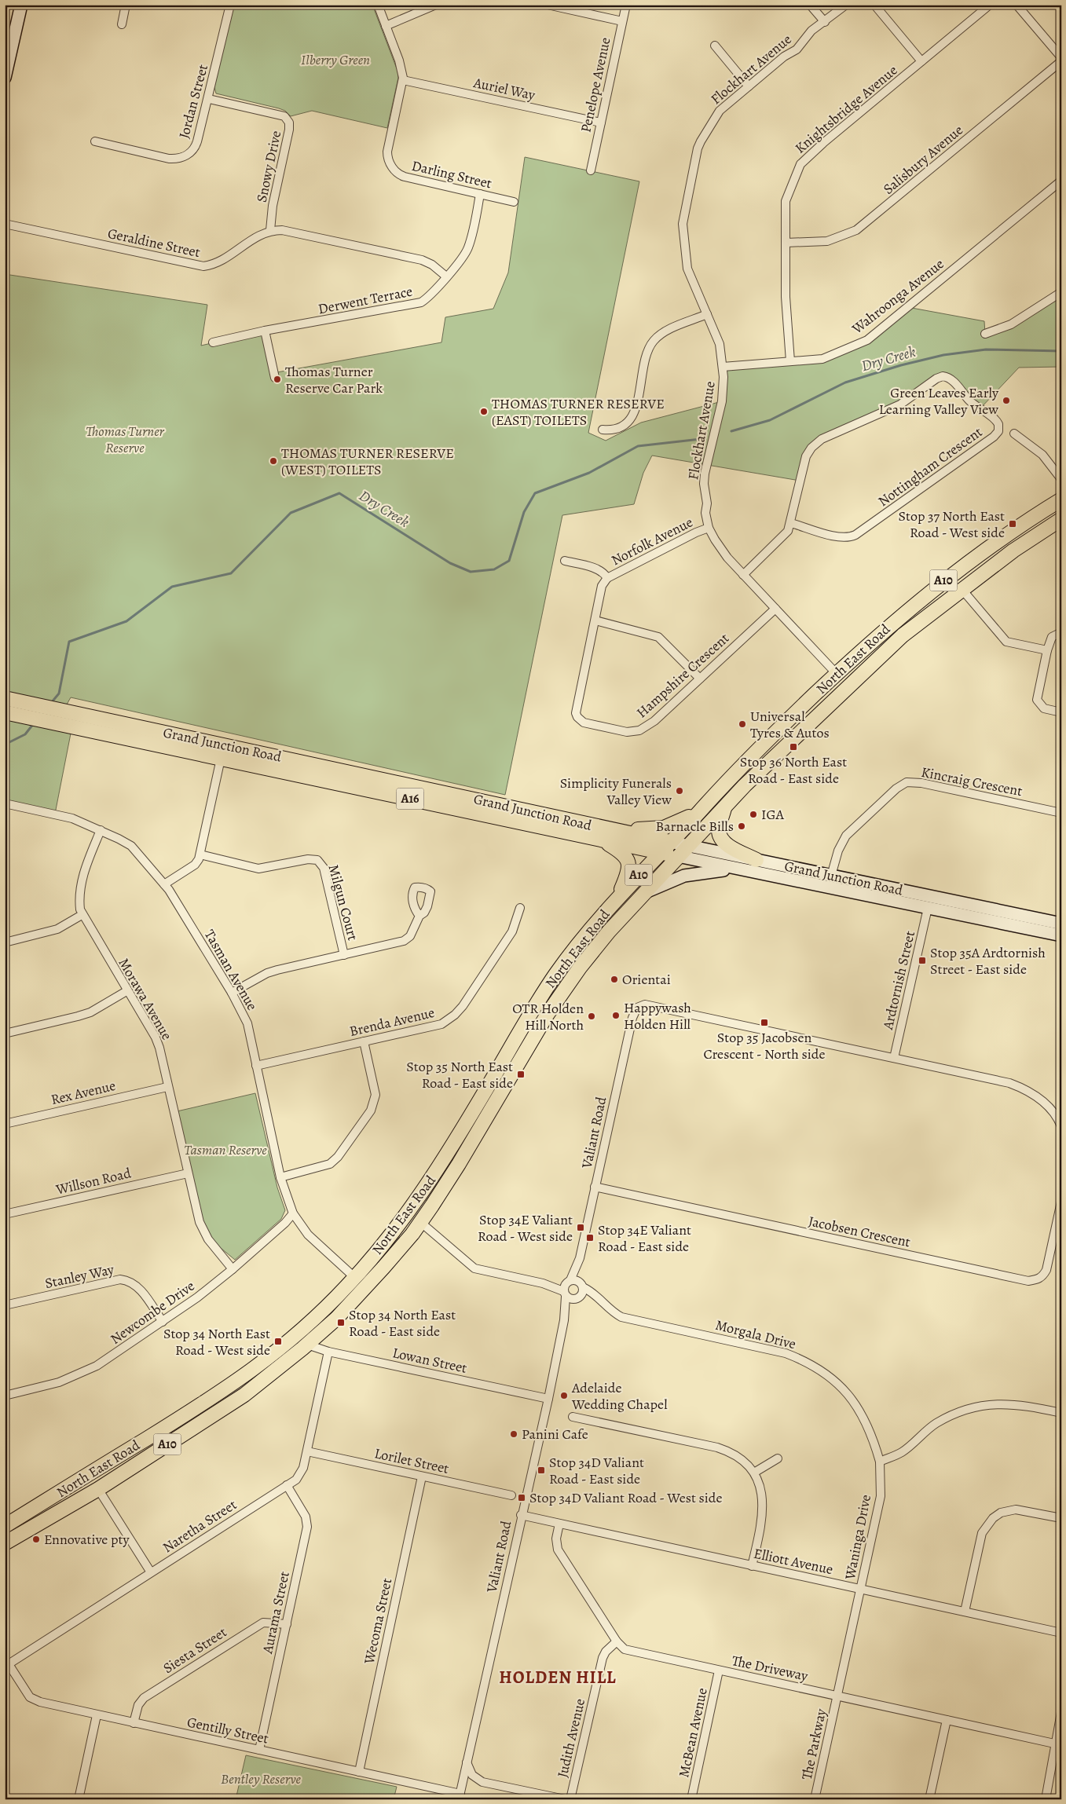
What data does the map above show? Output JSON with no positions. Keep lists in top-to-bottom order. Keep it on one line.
{"streets":{"highway":["A10","North East Road","Grand Junction Road","A16"],"street":["Flockhart Avenue","Penelope Avenue","Auriel Way","Jordan Street","Knightsbridge Avenue","Salisbury Avenue","Snowy Drive","Darling Street","Geraldine Street","Wahroonga Avenue","Derwent Terrace","Nottingham Crescent","Norfolk Avenue","Hampshire Crescent","Kincraig Crescent","Milgun Court","Tasman Avenue","Ardtornish Street","Morawa Avenue","Brenda Avenue","Rex Avenue","Valiant Road","Willson Road","Jacobsen Crescent","Stanley Way","Newcombe Drive","Morgala Drive","Lowan Street","Lorilet Street","Naretha Street","Waninga Drive","Elliott Avenue","Aurama Street","Wecoma Street","Siesta Street","The Driveway","Gentilly Street","McBean Avenue","Judith Avenue","The Parkway"]},"crossings":[["Flockhart Avenue","Wahroonga Avenue"],["Flockhart Avenue","Norfolk Avenue"],["Flockhart Avenue","North East Road"],["Flockhart Avenue","Hampshire Crescent"],["Penelope Avenue","Auriel Way"],["Auriel Way","Darling Street"],["Jordan Street","Snowy Drive"],["Knightsbridge Avenue","Salisbury Avenue"],["Knightsbridge Avenue","Wahroonga Avenue"],["Snowy Drive","Geraldine Street"],["Darling Street","Derwent Terrace"],["Norfolk Avenue","Hampshire Crescent"],["North East Road","Grand Junction Road"],["North East Road","Tasman Avenue"],["North East Road","Lowan Street"],["Grand Junction Road","Kincraig Crescent"],["Grand Junction Road","Ardtornish Street"],["Tasman Avenue","Morawa Avenue"],["Tasman Avenue","Brenda Avenue"],["Tasman Avenue","Newcombe Drive"],["Ardtornish Street","Valiant Road"],["Morawa Avenue","Rex Avenue"],["Morawa Avenue","Willson Road"],["Morawa Avenue","Newcombe Drive"],["Valiant Road","Jacobsen Crescent"],["Valiant Road","Morgala Drive"],["Valiant Road","Lowan Street"],["Valiant Road","Elliott Avenue"],["Valiant Road","Gentilly Street"],["Stanley Way","Newcombe Drive"],["Morgala Drive","Waninga Drive"],["Lowan Street","Naretha Street"],["Lorilet Street","Naretha Street"],["Lorilet Street","Wecoma Street"],["Naretha Street","Aurama Street"],["Naretha Street","Gentilly Street"],["Waninga Drive","Elliott Avenue"],["Waninga Drive","The Driveway"],["Waninga Drive","The Parkway"],["Elliott Avenue","The Driveway"],["Aurama Street","Siesta Street"],["Aurama Street","Gentilly Street"],["Wecoma Street","Gentilly Street"],["Siesta Street","Gentilly Street"],["The Driveway","McBean Avenue"],["The Driveway","Judith Avenue"],["The Driveway","The Parkway"]],"districts":["HOLDEN HILL"],"water":["Dry Creek"],"parks":["Ilberry Green","Thomas Turner Reserve","Tasman Reserve","Bentley Reserve"],"places":{"other":["Thomas Turner Reserve Car Park","Green Leaves Early Learning Valley View","THOMAS TURNER RESERVE (EAST) TOILETS","THOMAS TURNER RESERVE (WEST) TOILETS","Universal Tyres & Autos","Simplicity Funerals Valley View","IGA","Barnacle Bills","Orientai","Happywash Holden Hill","OTR Holden Hill North","Adelaide Wedding Chapel","Panini Cafe","Ennovative pty"],"transit":["Stop 37 North East Road - West side","Stop 36 North East Road - East side","Stop 35A Ardtornish Street - East side","Stop 35 Jacobsen Crescent - North side","Stop 35 North East Road - East side","Stop 34E Valiant Road - West side","Stop 34E Valiant Road - East side","Stop 34 North East Road - East side","Stop 34 North East Road - West side","Stop 34D Valiant Road - East side","Stop 34D Valiant Road - West side"]}}
